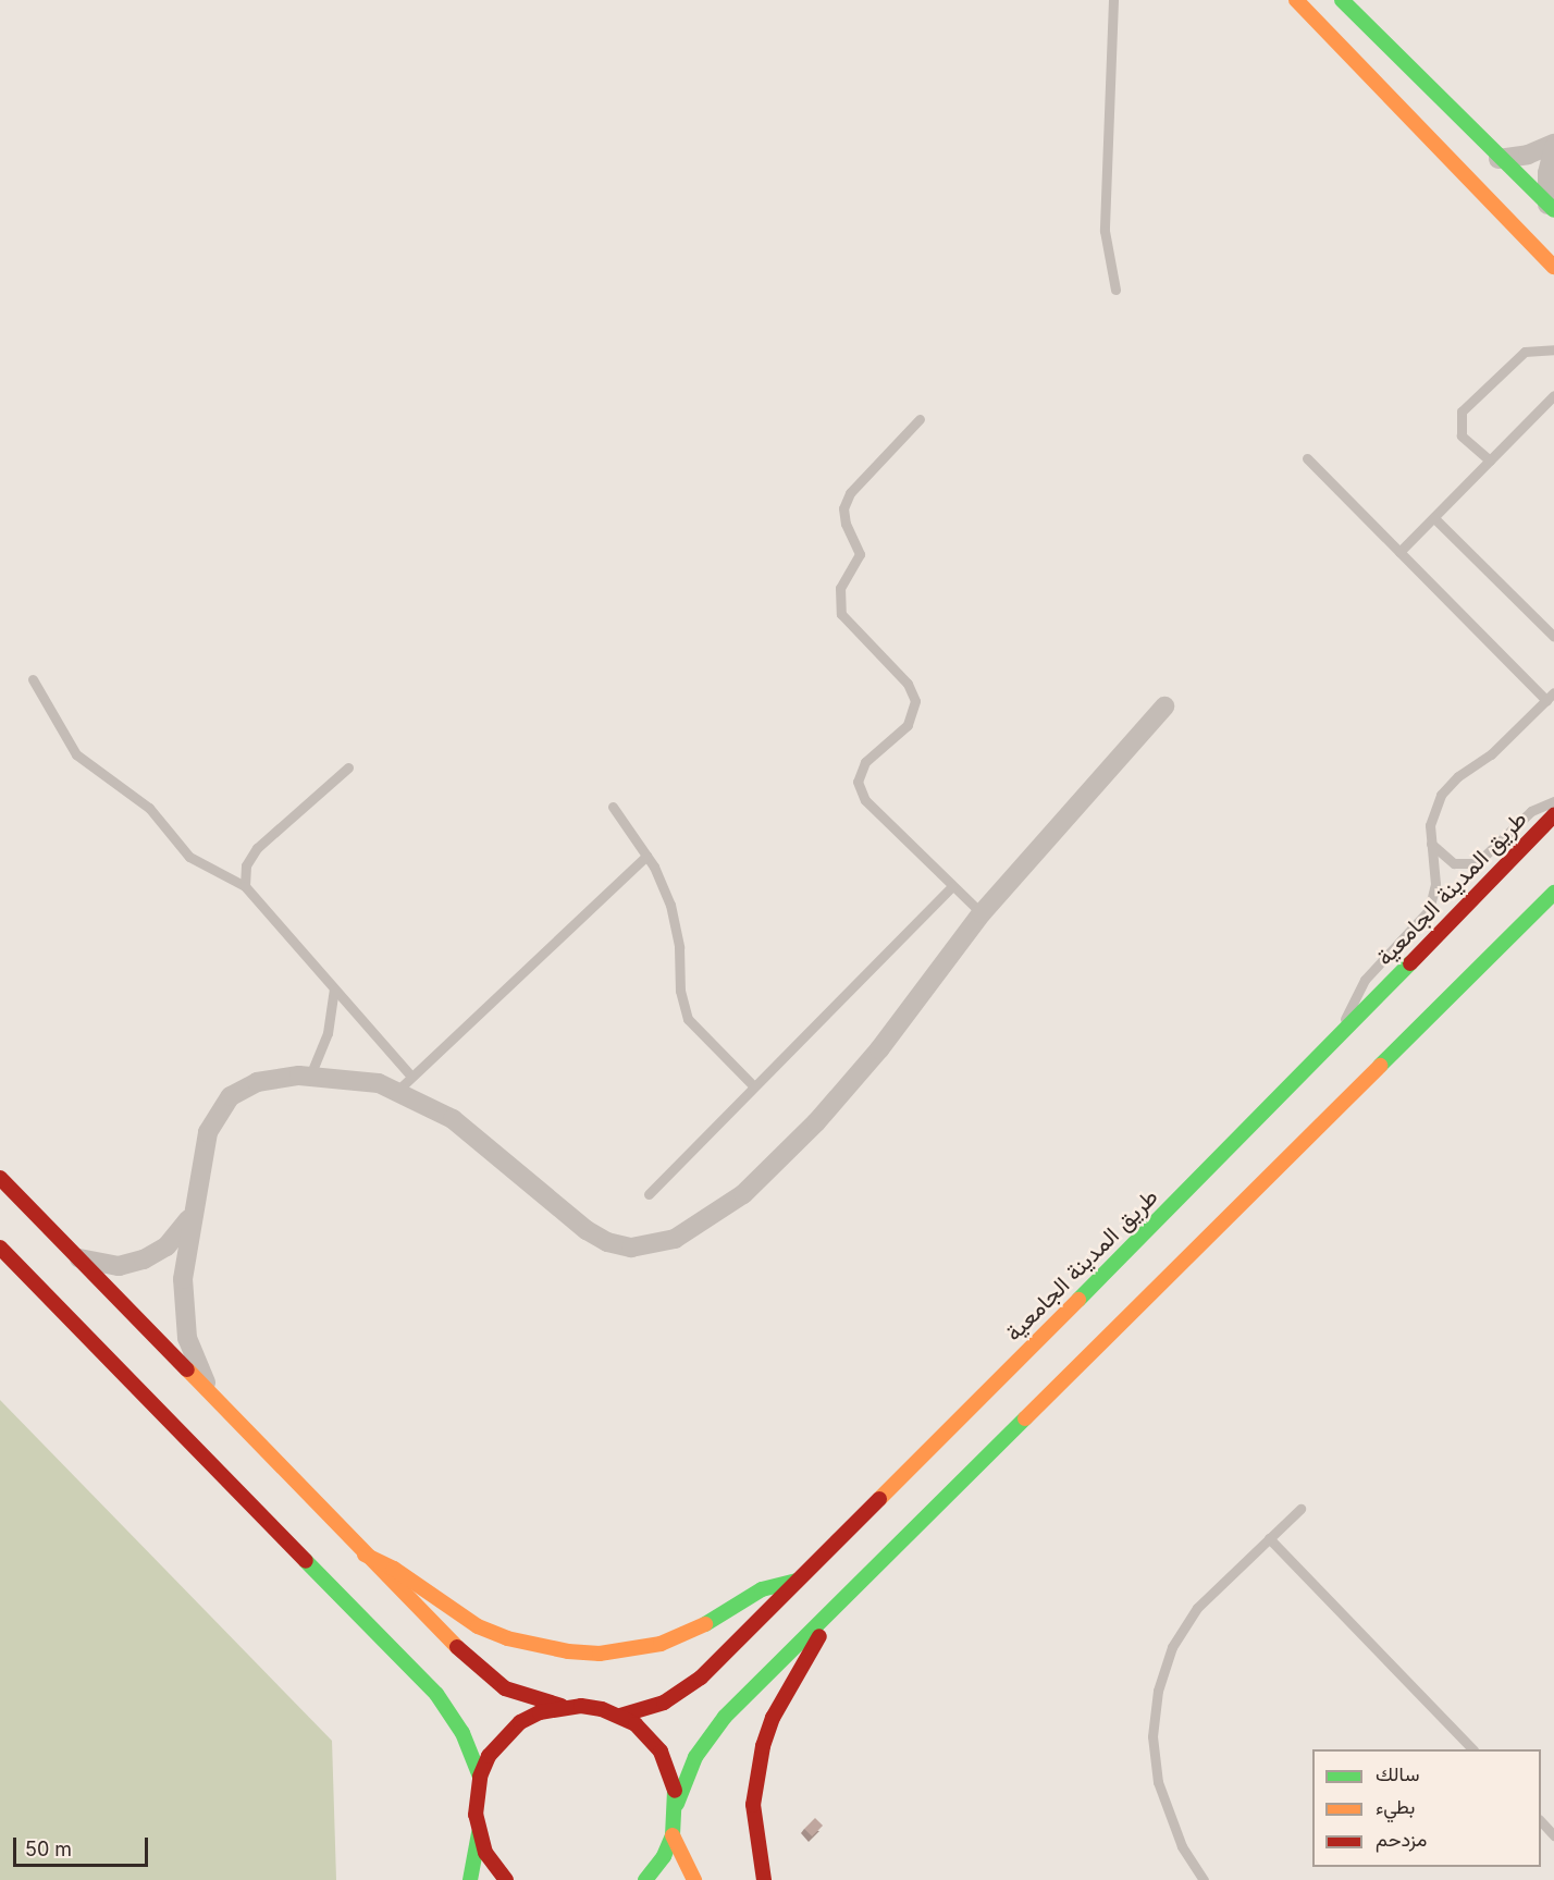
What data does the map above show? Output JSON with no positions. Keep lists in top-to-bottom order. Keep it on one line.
{"streets":{"main road":["طريق المدينة الجامعية"]},"legend":["سالك","بطيء","مزدحم"],"scale_bar":"50 m"}
